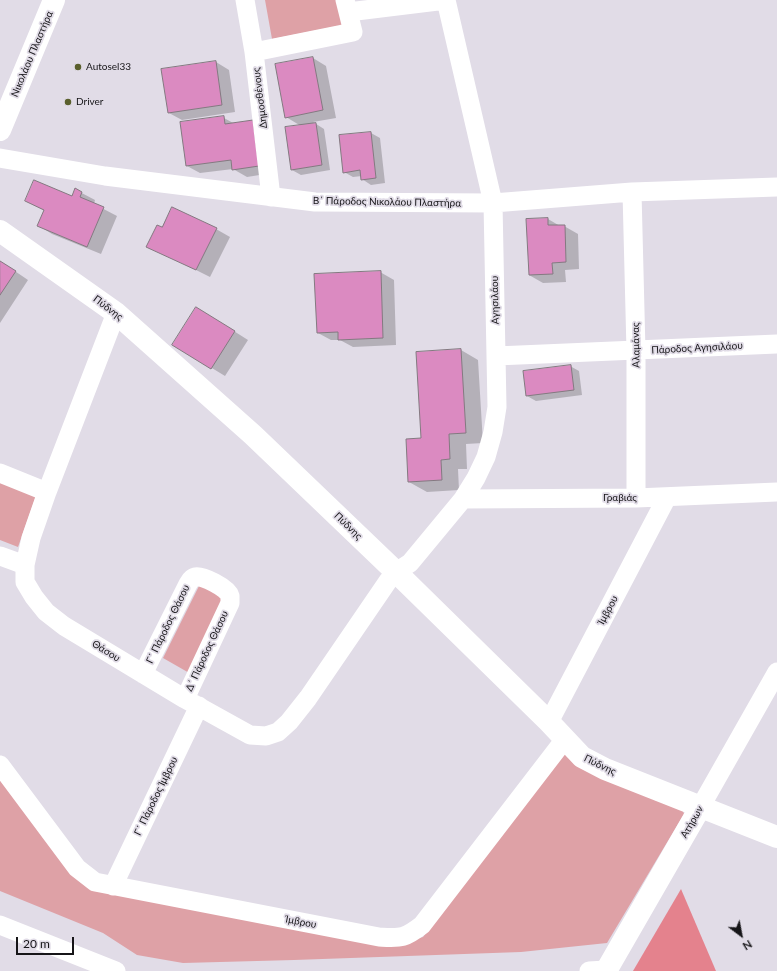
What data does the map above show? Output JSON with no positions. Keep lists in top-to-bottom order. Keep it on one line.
{"streets":{"street":["Νικολάου Πλαστήρα","Δημοσθένους","Β΄ Πάροδος Νικολάου Πλαστήρα","Αγησιλάου","Πύδνης","Αλαμάνας","Πάροδος Αγησιλάου","Γραβιάς","Ίμβρου","Γ΄ Πάροδος Θάσου","Θάσου","Δ΄ Πάροδος Θάσου","Γ΄ Πάροδος Ίμβρου","Ατήρων"]},"crossings":[["Δημοσθένους","Β΄ Πάροδος Νικολάου Πλαστήρα"],["Β΄ Πάροδος Νικολάου Πλαστήρα","Αγησιλάου"],["Β΄ Πάροδος Νικολάου Πλαστήρα","Αλαμάνας"],["Αγησιλάου","Πύδνης"],["Αγησιλάου","Πάροδος Αγησιλάου"],["Αγησιλάου","Γραβιάς"],["Αγησιλάου","Θάσου"],["Πύδνης","Ίμβρου"],["Πύδνης","Θάσου"],["Πύδνης","Ατήρων"],["Αλαμάνας","Πάροδος Αγησιλάου"],["Αλαμάνας","Γραβιάς"],["Γραβιάς","Ίμβρου"],["Ίμβρου","Γ΄ Πάροδος Ίμβρου"],["Γ΄ Πάροδος Θάσου","Θάσου"],["Γ΄ Πάροδος Θάσου","Δ΄ Πάροδος Θάσου"],["Θάσου","Δ΄ Πάροδος Θάσου"],["Θάσου","Γ΄ Πάροδος Ίμβρου"],["Δ΄ Πάροδος Θάσου","Γ΄ Πάροδος Ίμβρου"]],"places":["Autosel33","Driver"],"scale_bar":"20 m","north":"bottom right"}
